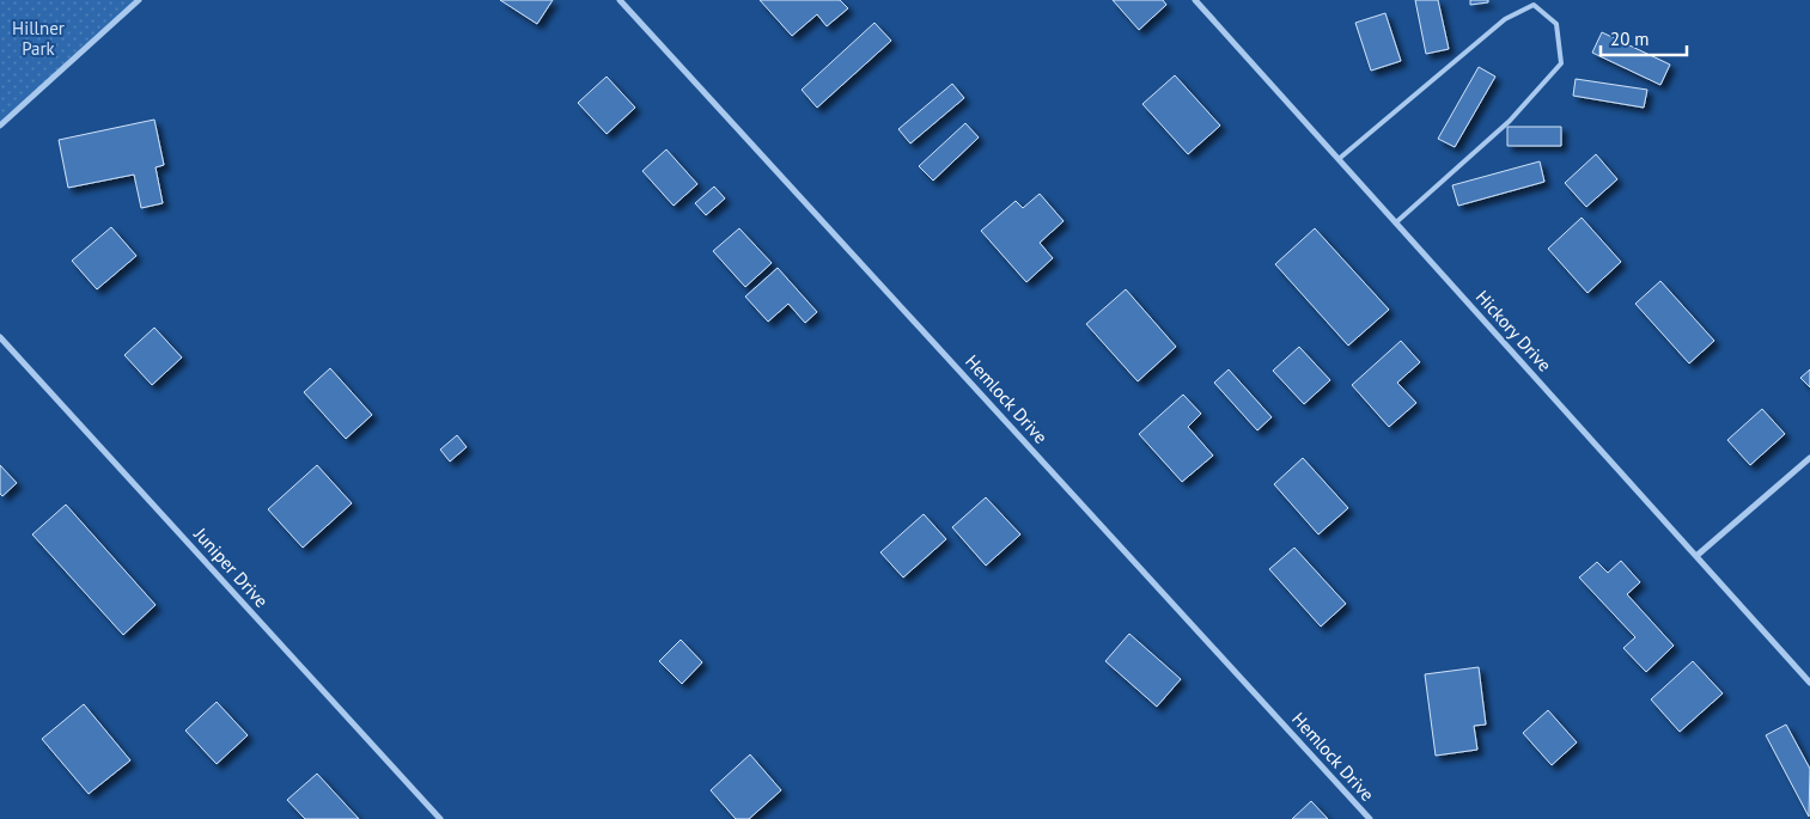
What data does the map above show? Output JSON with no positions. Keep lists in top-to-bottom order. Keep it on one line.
{"streets":{"street":["Hickory Drive","Hemlock Drive","Juniper Drive"]},"parks":["Hillner Park"],"scale_bar":"20 m"}
